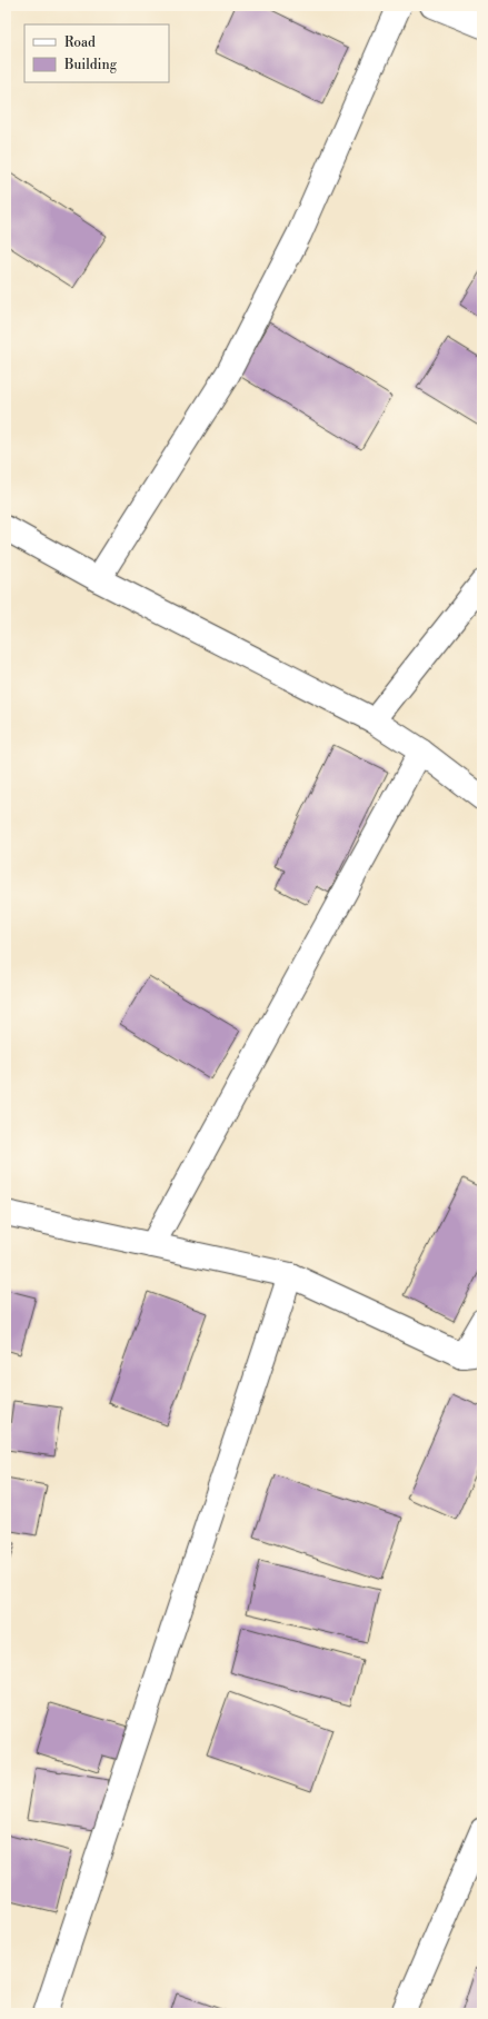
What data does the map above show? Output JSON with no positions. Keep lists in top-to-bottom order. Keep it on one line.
{"legend":["Road","Building"]}
